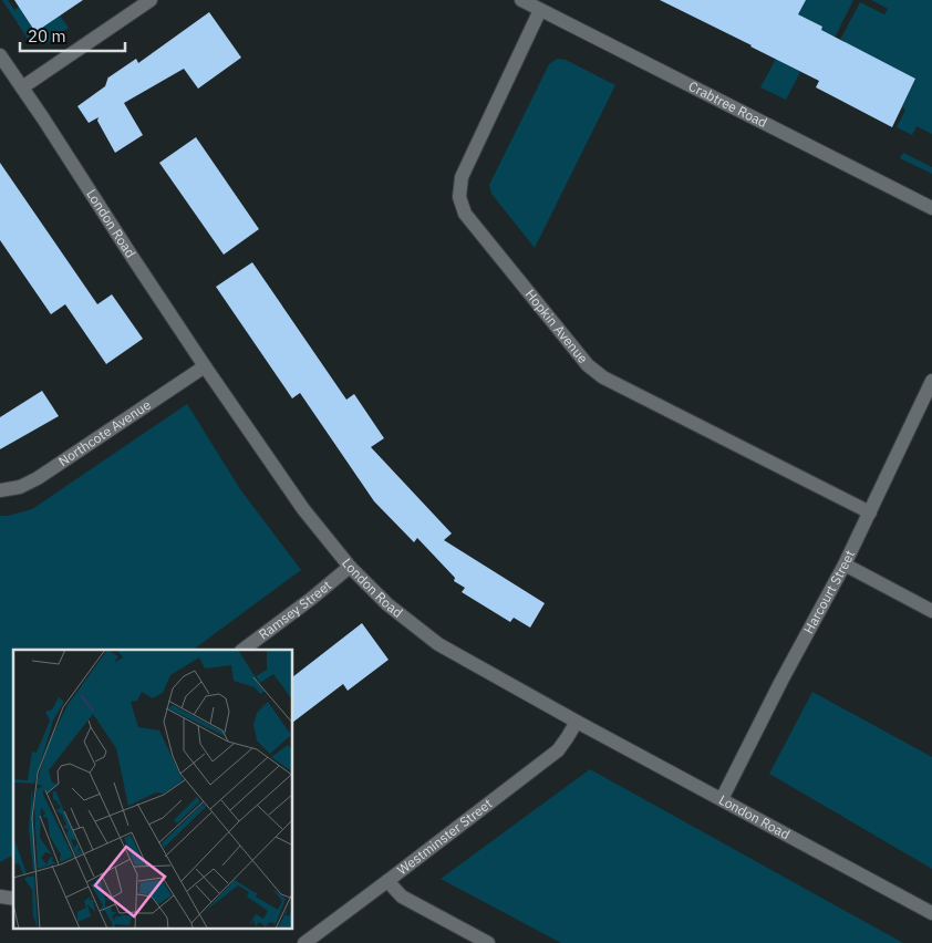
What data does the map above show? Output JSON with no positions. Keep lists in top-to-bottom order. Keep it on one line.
{"streets":{"street":["Crabtree Road","London Road","Hopkin Avenue","Northcote Avenue","Harcourt Street","Ramsey Street","Westminster Street"]},"crossings":[["Crabtree Road","Hopkin Avenue"],["London Road","Northcote Avenue"],["London Road","Harcourt Street"],["London Road","Ramsey Street"],["London Road","Westminster Street"],["Hopkin Avenue","Harcourt Street"]],"scale_bar":"20 m"}
